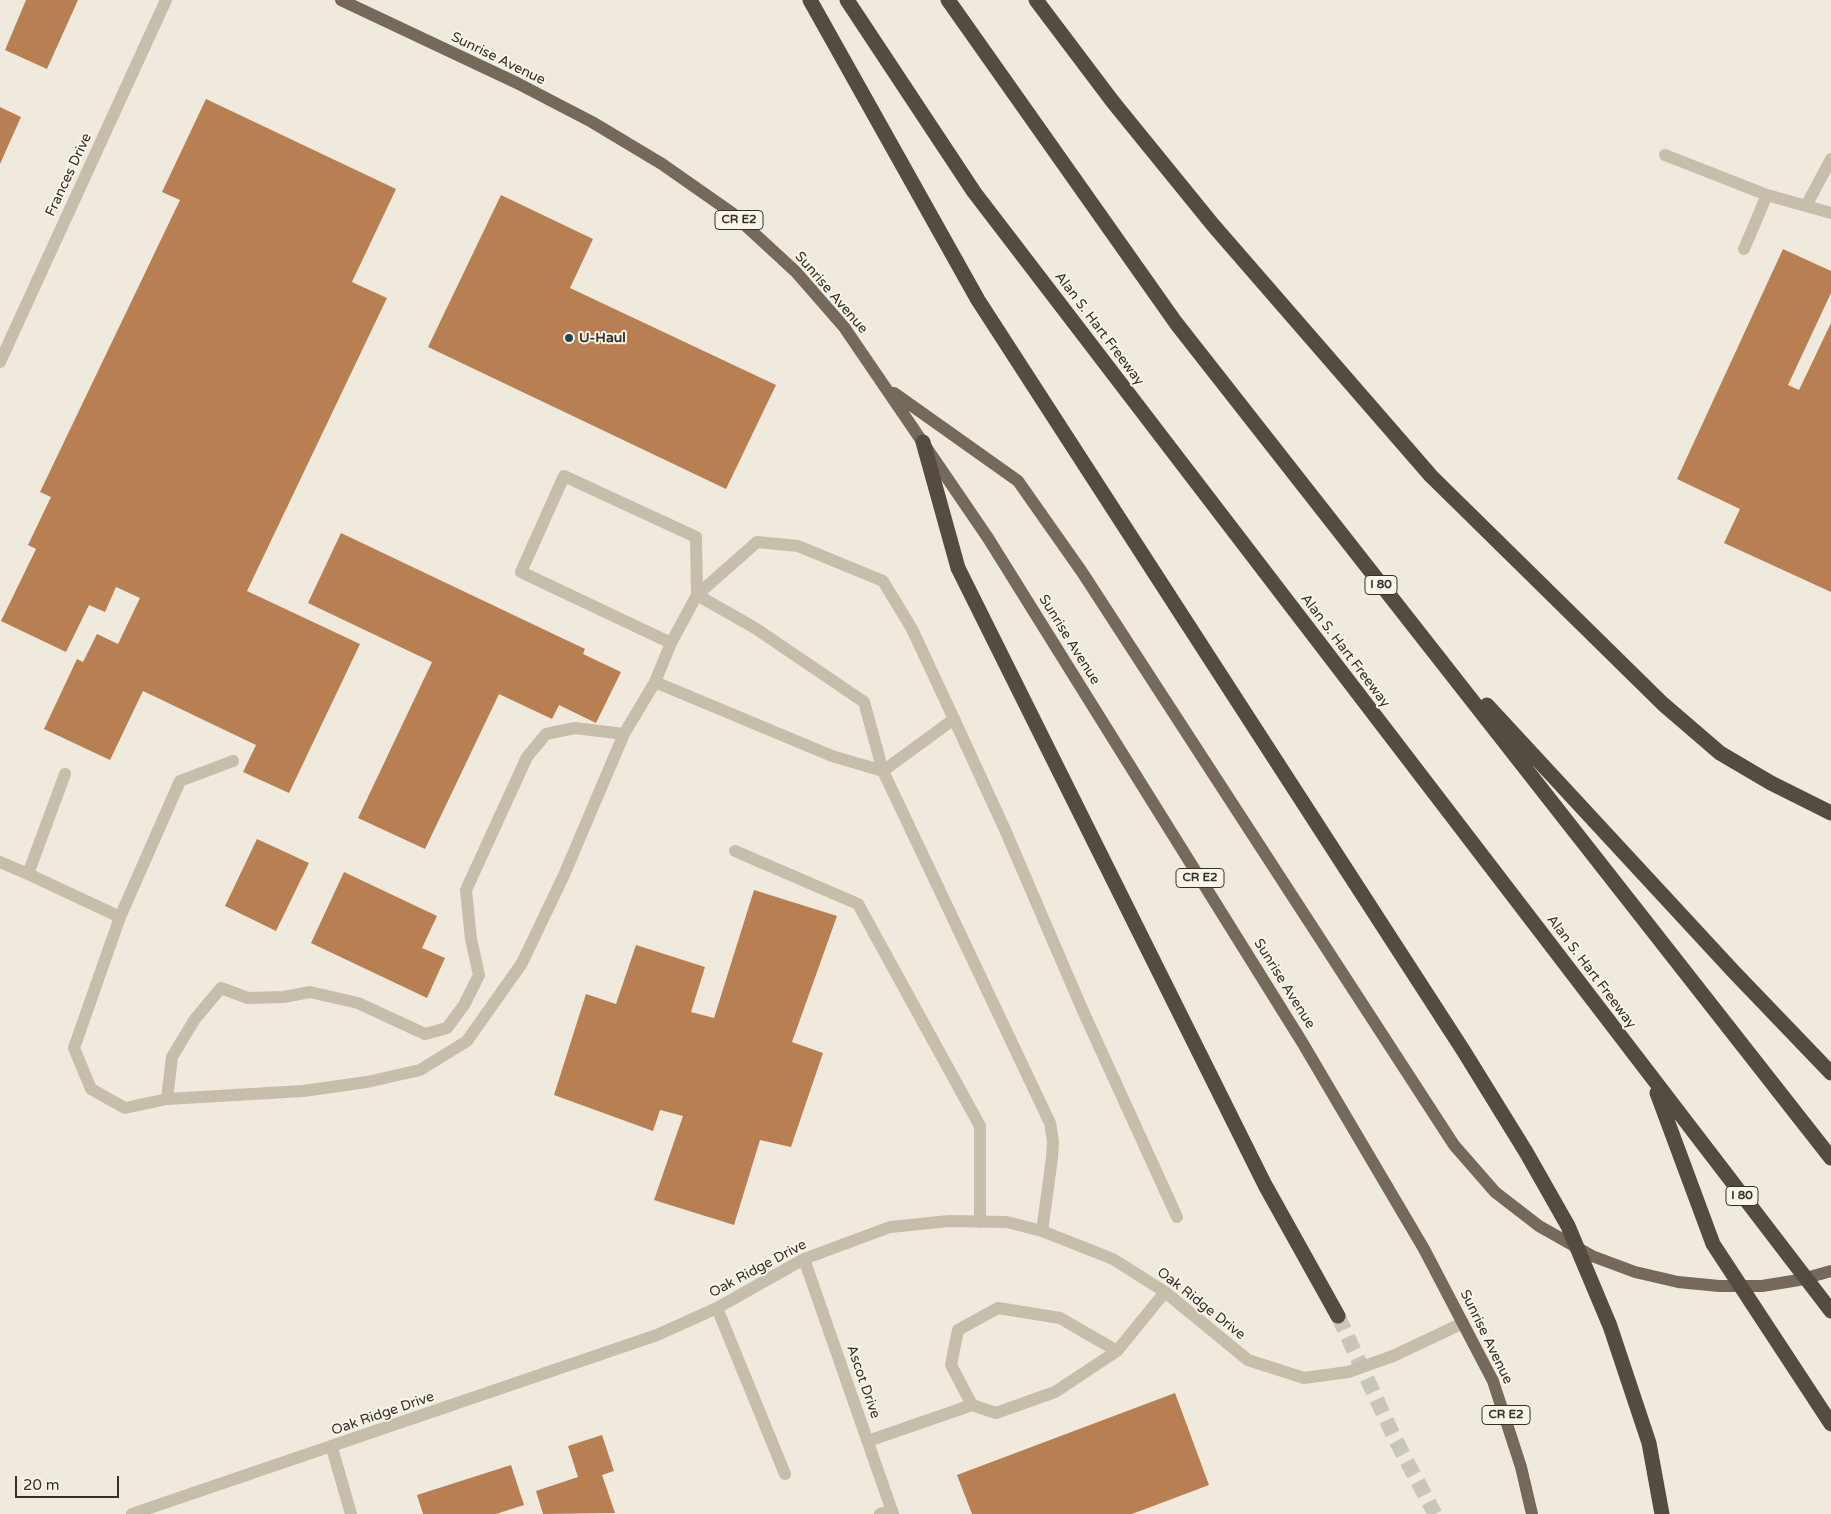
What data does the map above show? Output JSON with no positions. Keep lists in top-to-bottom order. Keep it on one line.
{"streets":{"highway":["Alan S. Hart Freeway","I 80"],"main road":["Sunrise Avenue","CR E2"],"street":["Frances Drive","Oak Ridge Drive","Ascot Drive"]},"crossings":[["Sunrise Avenue","Oak Ridge Drive"],["Oak Ridge Drive","Ascot Drive"]],"places":["U-Haul"],"scale_bar":"20 m"}
